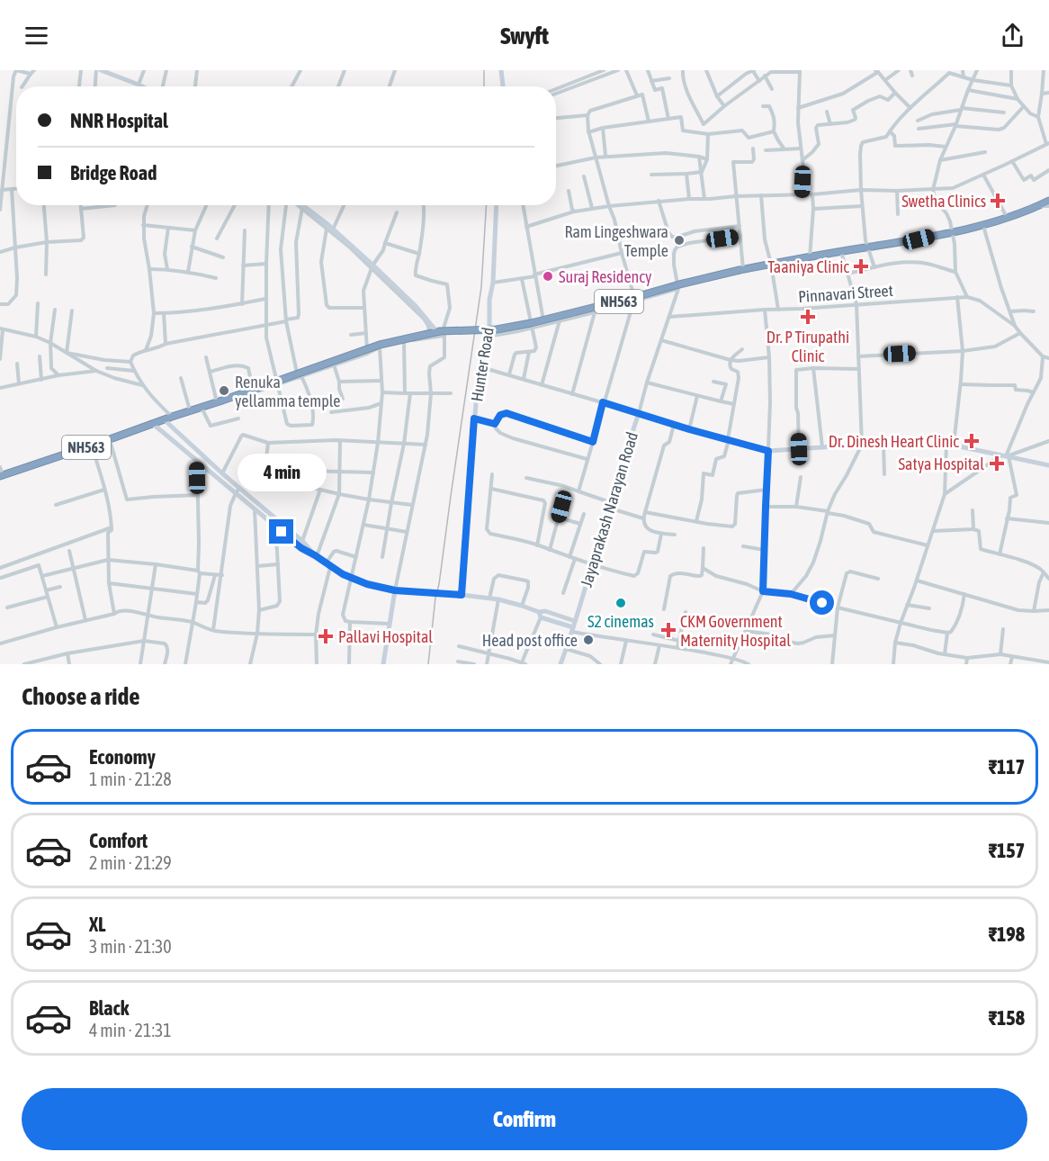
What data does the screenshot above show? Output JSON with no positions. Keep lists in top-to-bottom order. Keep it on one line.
{"streets":{"highway":["NH563"],"street":["Pinnavari Street","Hunter Road","Jayaprakash Narayan Road"]},"places":{"health":["Swetha Clinics","Taaniya Clinic","Dr. P Tirupathi Clinic","Dr. Dinesh Heart Clinic","Satya Hospital","CKM Government Maternity Hospital","Pallavi Hospital"],"other":["Ram Lingeshwara Temple","Suraj Residency","Renuka yellamma temple","S2 cinemas","Head post office"]},"page":{"header":"Swyft","banner":["NNR Hospital","Bridge Road"],"bubble":"4 min","heading":"Choose a ride","list":[{"name":"Economy","note":"1 min · 21:28","value":"₹117"},{"name":"Comfort","note":"2 min · 21:29","value":"₹157"},{"name":"XL","note":"3 min · 21:30","value":"₹198"},{"name":"Black","note":"4 min · 21:31","value":"₹158"}],"buttons":"Confirm"}}
